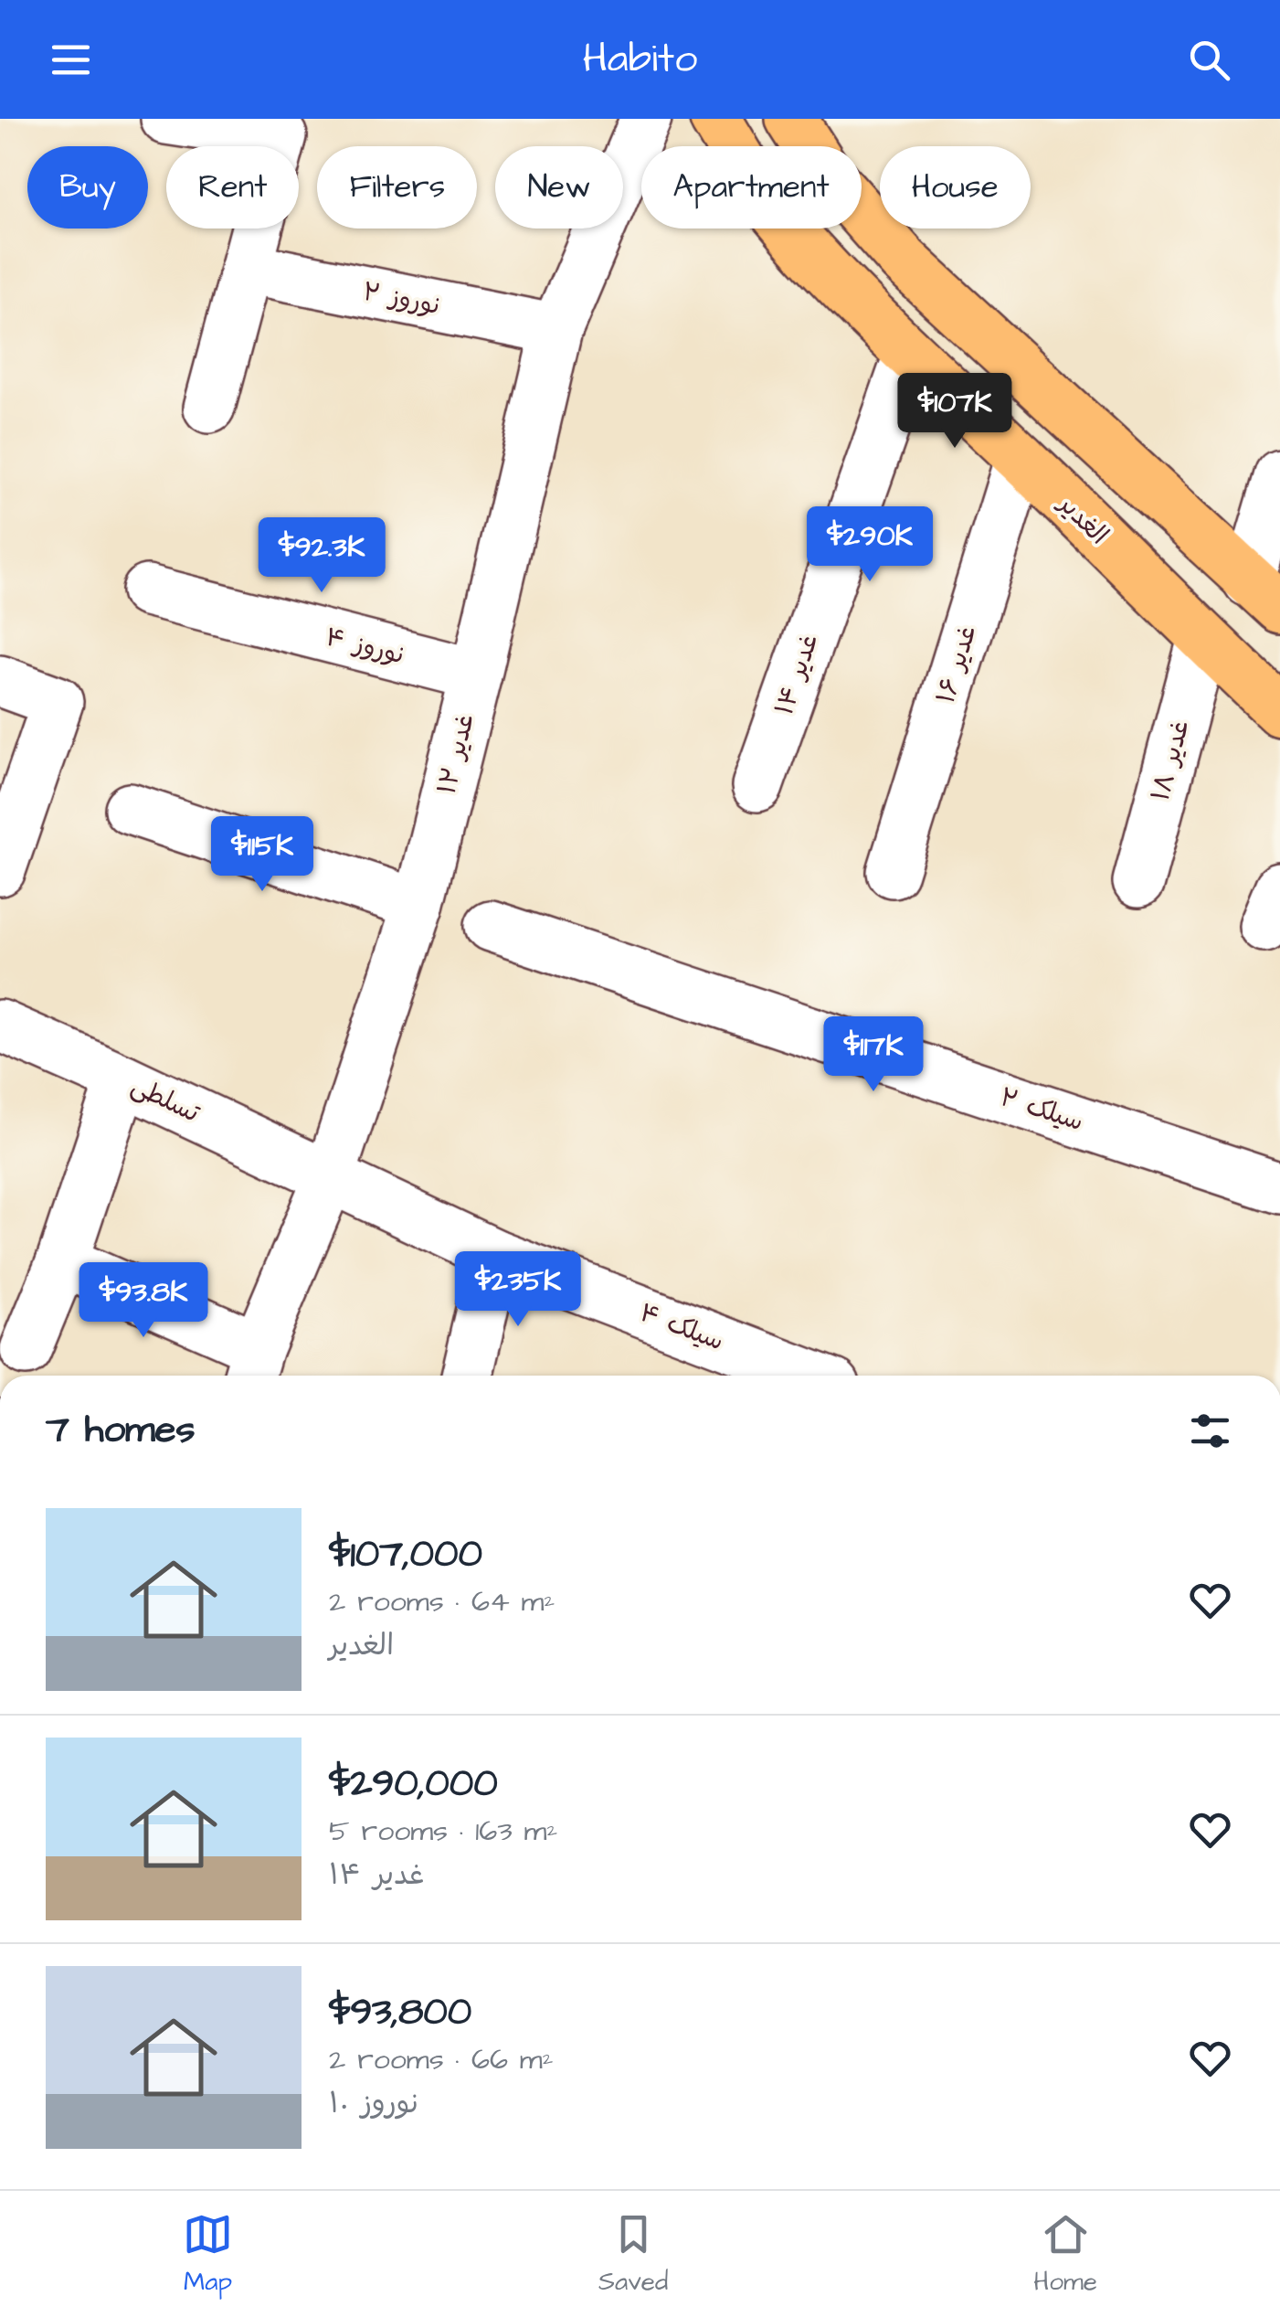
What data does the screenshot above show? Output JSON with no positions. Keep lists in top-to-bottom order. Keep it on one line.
{"streets":{"main road":["الغدیر"],"street":["نوروز ۲","نوروز ۴","غدیر ۱۶","غدیر ۱۴","غدیر ۱۲","غدیر ۱۸","تسلطی","سیلک ۲","سیلک ۴"]},"crossings":[["نوروز ۲","غدیر ۱۲"],["الغدیر","غدیر ۱۶"],["الغدیر","غدیر ۱۴"],["الغدیر","غدیر ۱۸"],["نوروز ۴","غدیر ۱۲"],["غدیر ۱۲","تسلطی"],["غدیر ۱۲","سیلک ۴"],["تسلطی","سیلک ۴"]],"page":{"header":"Habito","chip":["Buy","Rent","Filters","New","Apartment","House"],"price":["$107K","$290K","$92.3K","$115K","$117K","$235K","$93.8K"],"heading":"7 homes","list":[{"name":"$107,000","note":"2 rooms · 64 m² · الغدیر"},{"name":"$290,000","note":"5 rooms · 163 m² · غدیر ۱۴"},{"name":"$93,800","note":"2 rooms · 66 m² · نوروز ۱۰"}],"tabs":["Map","Saved","Home"]}}
